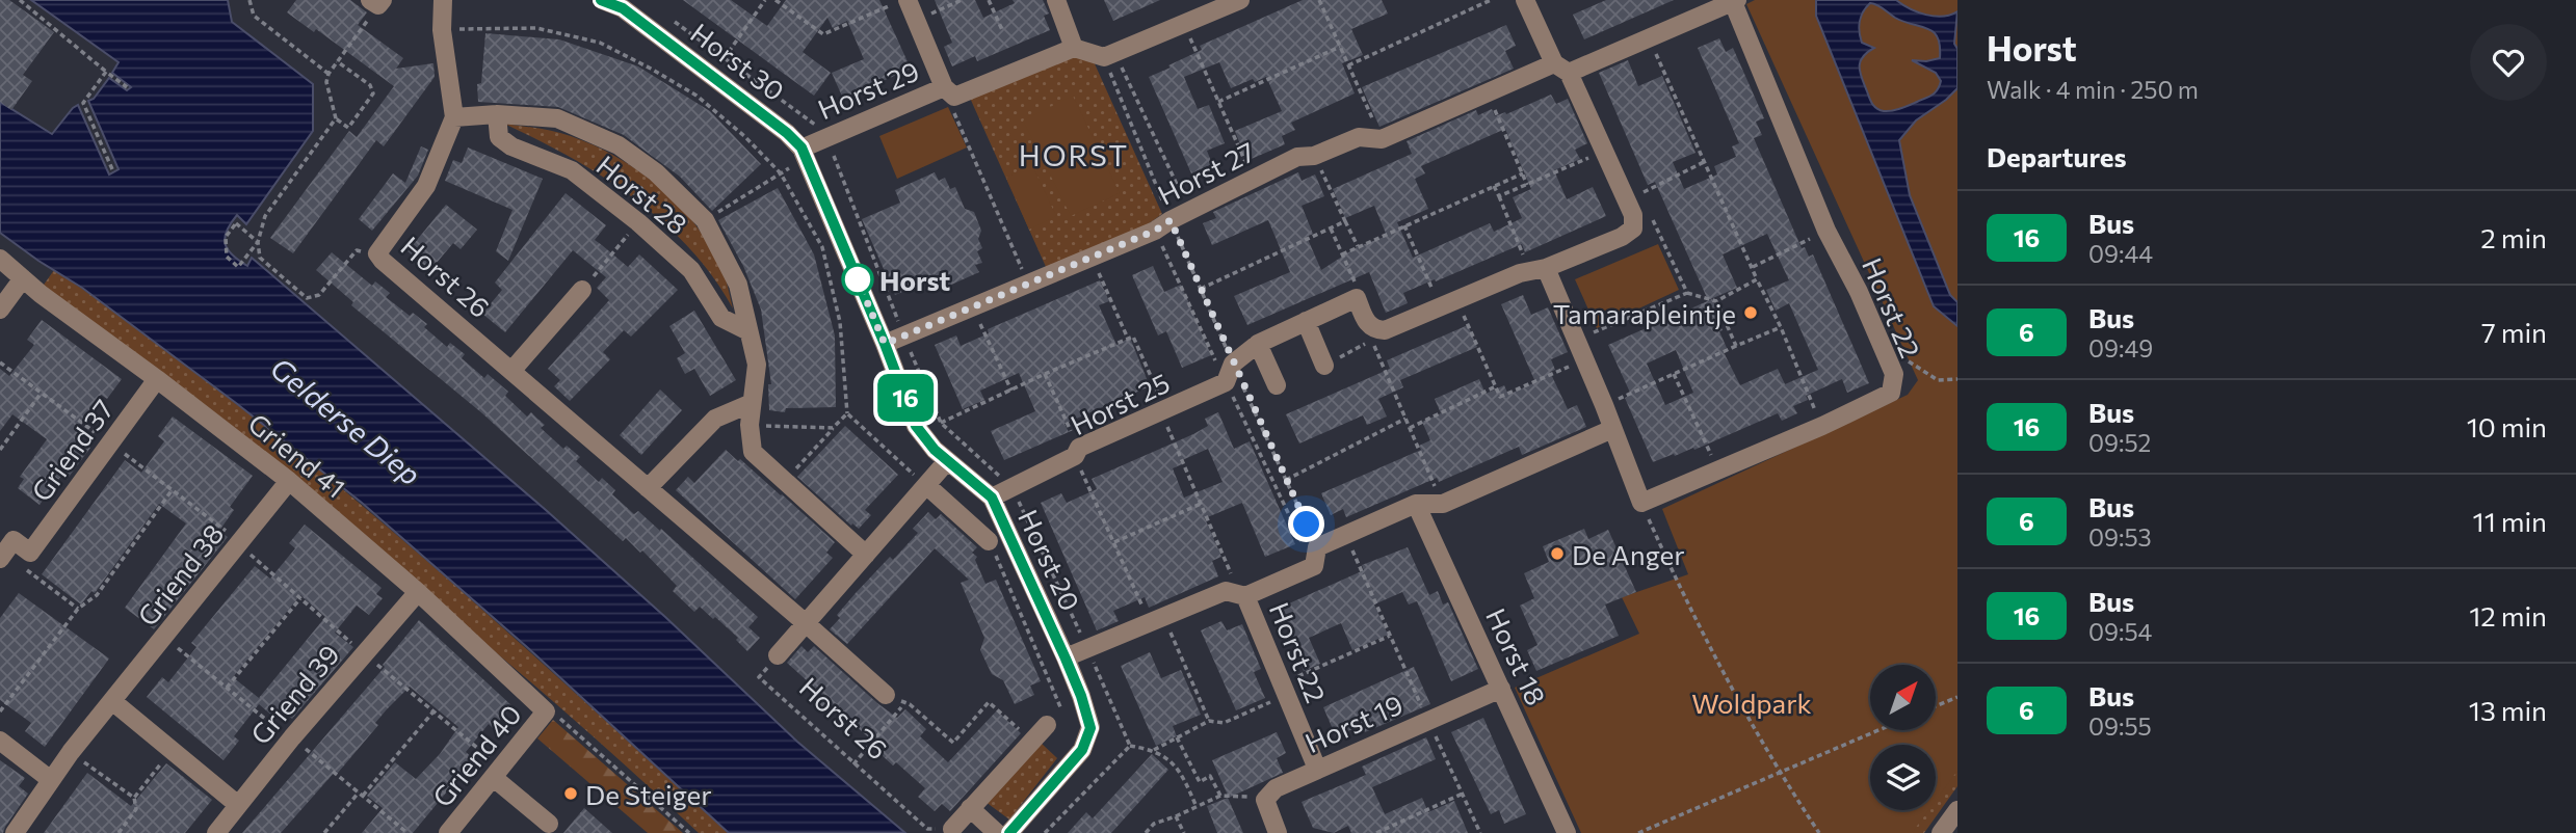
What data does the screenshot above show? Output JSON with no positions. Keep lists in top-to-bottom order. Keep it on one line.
{"streets":{"street":["Horst 30","Horst 29","Horst 27","Horst 28","Horst 26","Horst 22","Horst 25","Griend 37","Griend 41","Horst 20","Griend 38","Horst 18","Griend 39","Horst 19","Griend 40"]},"crossings":[["Horst 30","Horst 29"],["Horst 30","Horst 20"],["Horst 29","Horst 27"],["Horst 29","Horst 20"],["Horst 27","Horst 22"],["Horst 27","Horst 20"],["Horst 28","Horst 26"],["Horst 26","Horst 20"],["Horst 22","Horst 20"],["Horst 22","Horst 18"],["Horst 22","Horst 19"],["Horst 25","Horst 20"],["Griend 37","Griend 41"],["Griend 41","Griend 38"],["Griend 41","Griend 39"],["Griend 41","Griend 40"],["Horst 18","Horst 19"]],"districts":["HORST"],"water":["Gelderse Diep"],"parks":["Woldpark"],"places":["Horst","Tamarapleintje","De Anger","De Steiger"],"lines":["bus line 16"],"north":"top right","page":{"on_map":"16","heading":[["Horst","Walk · 4 min · 250 m"],"Departures"],"list":[{"mark":"16","name":"Bus","note":"09:44","value":"2 min"},{"mark":"6","name":"Bus","note":"09:49","value":"7 min"},{"mark":"16","name":"Bus","note":"09:52","value":"10 min"},{"mark":"6","name":"Bus","note":"09:53","value":"11 min"},{"mark":"16","name":"Bus","note":"09:54","value":"12 min"},{"mark":"6","name":"Bus","note":"09:55","value":"13 min"}]}}
